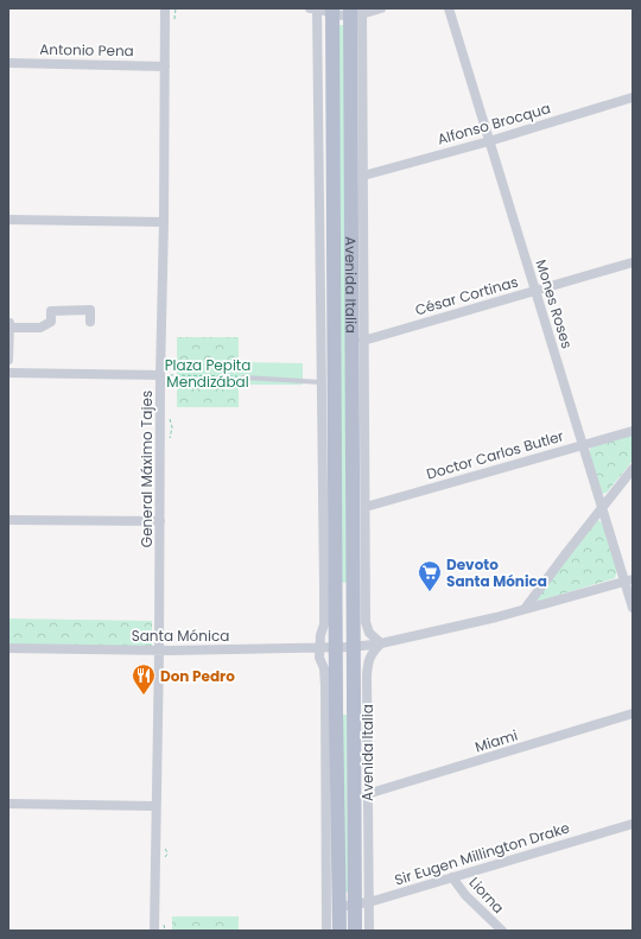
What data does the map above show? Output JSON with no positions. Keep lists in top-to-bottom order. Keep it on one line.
{"streets":{"main road":["Avenida Italia"],"street":["Antonio Pena","Alfonso Brocqua","César Cortinas","Mones Roses","Doctor Carlos Butler","General Máximo Tajes","Santa Mónica","Miami","Sir Eugen Millington Drake","Liorna"]},"crossings":[["Antonio Pena","General Máximo Tajes"],["Alfonso Brocqua","Avenida Italia"],["Alfonso Brocqua","Mones Roses"],["Avenida Italia","César Cortinas"],["Avenida Italia","Doctor Carlos Butler"],["Avenida Italia","Santa Mónica"],["Avenida Italia","Miami"],["Avenida Italia","Sir Eugen Millington Drake"],["César Cortinas","Mones Roses"],["Mones Roses","Doctor Carlos Butler"],["Mones Roses","Santa Mónica"],["General Máximo Tajes","Santa Mónica"],["Sir Eugen Millington Drake","Liorna"]],"parks":["Plaza Pepita Mendizábal"],"places":{"supermarket":["Devoto Santa Mónica"],"restaurant":["Don Pedro"]}}
